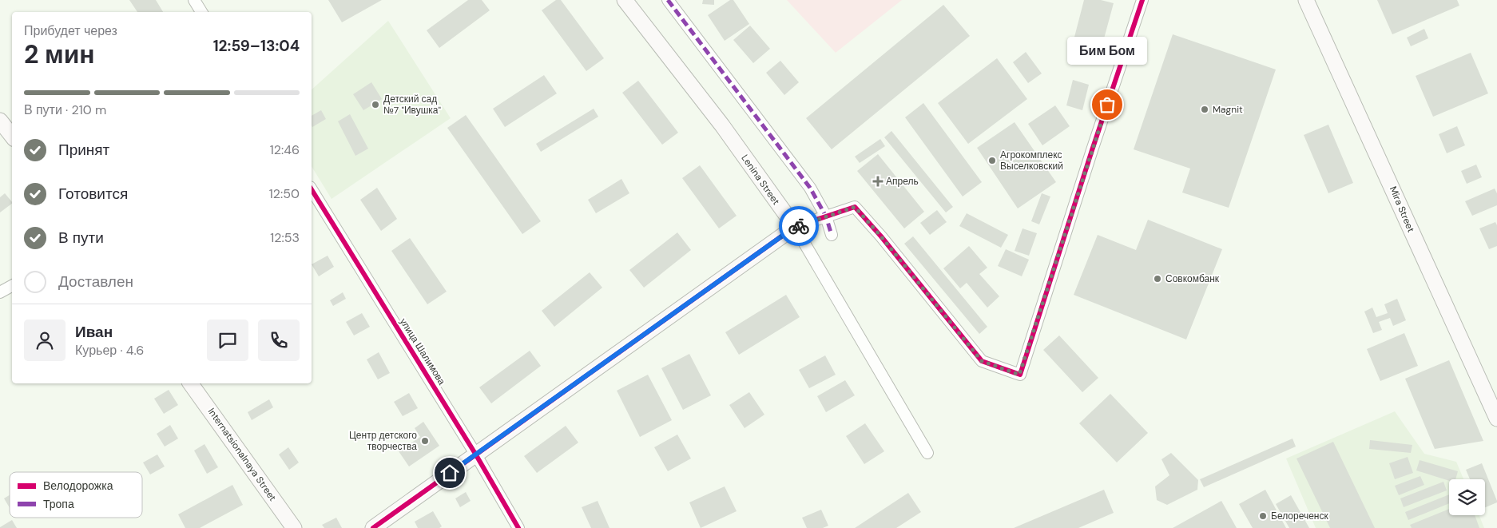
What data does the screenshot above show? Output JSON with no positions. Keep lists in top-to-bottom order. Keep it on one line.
{"streets":{"street":["Lenina Street","Mira Street","улица Шалимова","Internatsionalnaya Street"]},"places":{"other":["Детский сад №7 \"Ивушка\"","Бим Бом","Magnit","Агрокомплекс Выселковский","Совкомбанк","Центр детского творчества","Белореченск"],"health":["Апрель"]},"legend":["Велодорожка","Тропа"],"page":{"heading":["2 мин","Прибудет через","12:59–13:04"],"panel":["Иван","Курьер · 4.6"],"bubble":"Бим Бом","bar":"В пути · 210 m","list":[["Принят","12:46"],["Готовится","12:50"],["В пути","12:53"],"Доставлен"]}}
